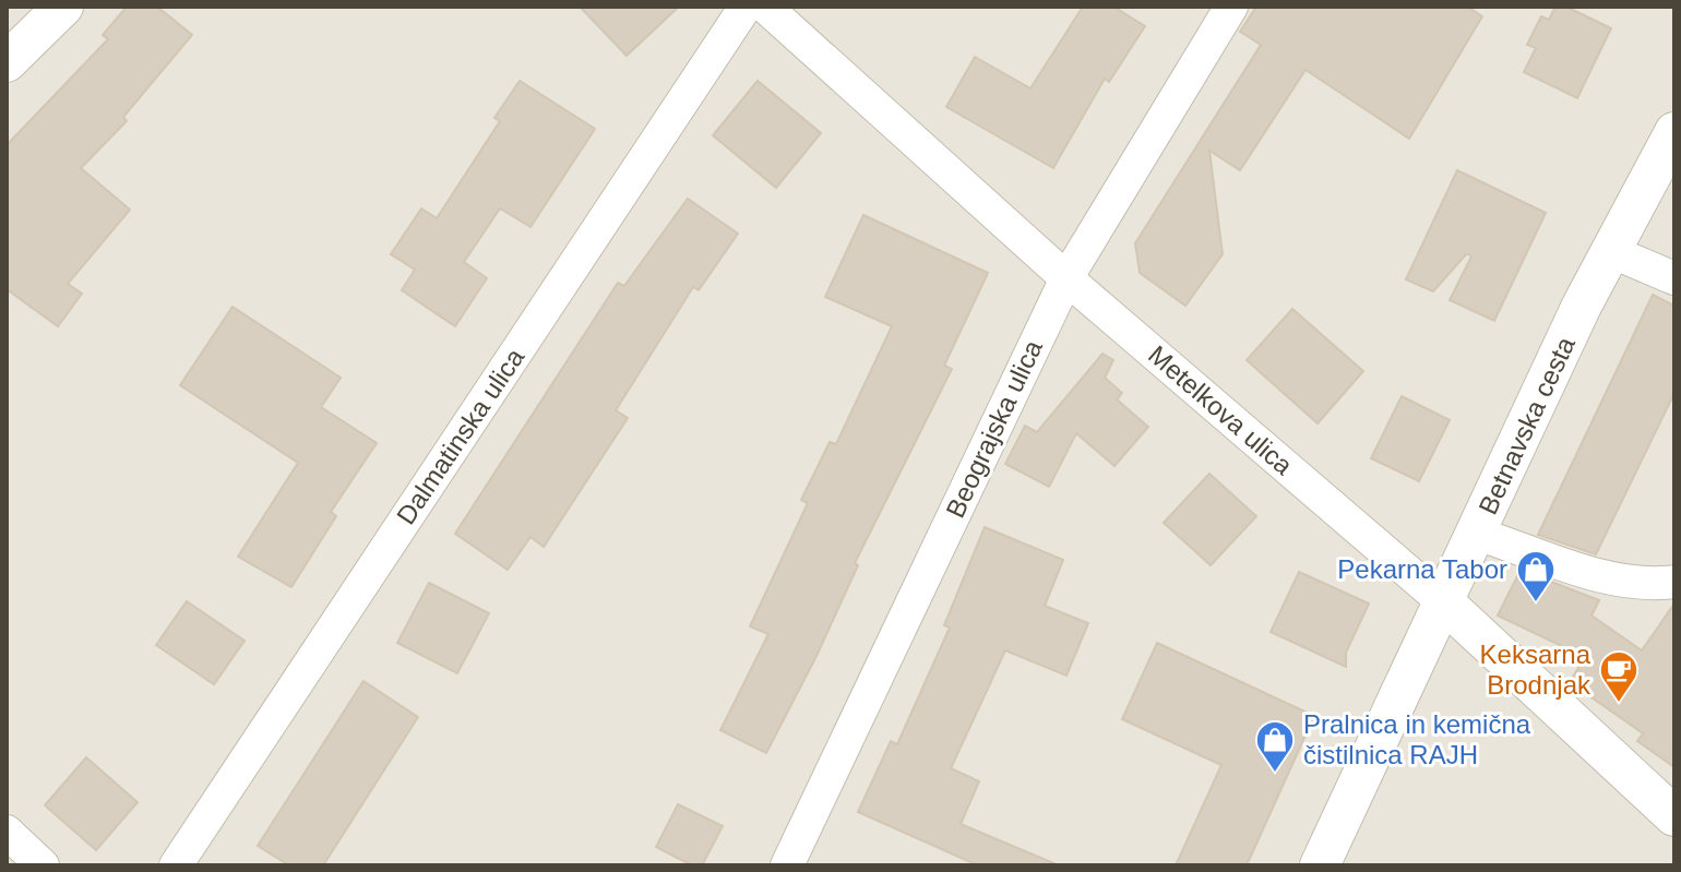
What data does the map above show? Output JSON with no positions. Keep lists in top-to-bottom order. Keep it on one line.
{"streets":{"street":["Metelkova ulica","Betnavska cesta","Beograjska ulica","Dalmatinska ulica"]},"crossings":[["Metelkova ulica","Betnavska cesta"],["Metelkova ulica","Beograjska ulica"]],"places":{"shop":["Pekarna Tabor","Pralnica in kemična čistilnica RAJH"],"cafe":["Keksarna Brodnjak"]}}
